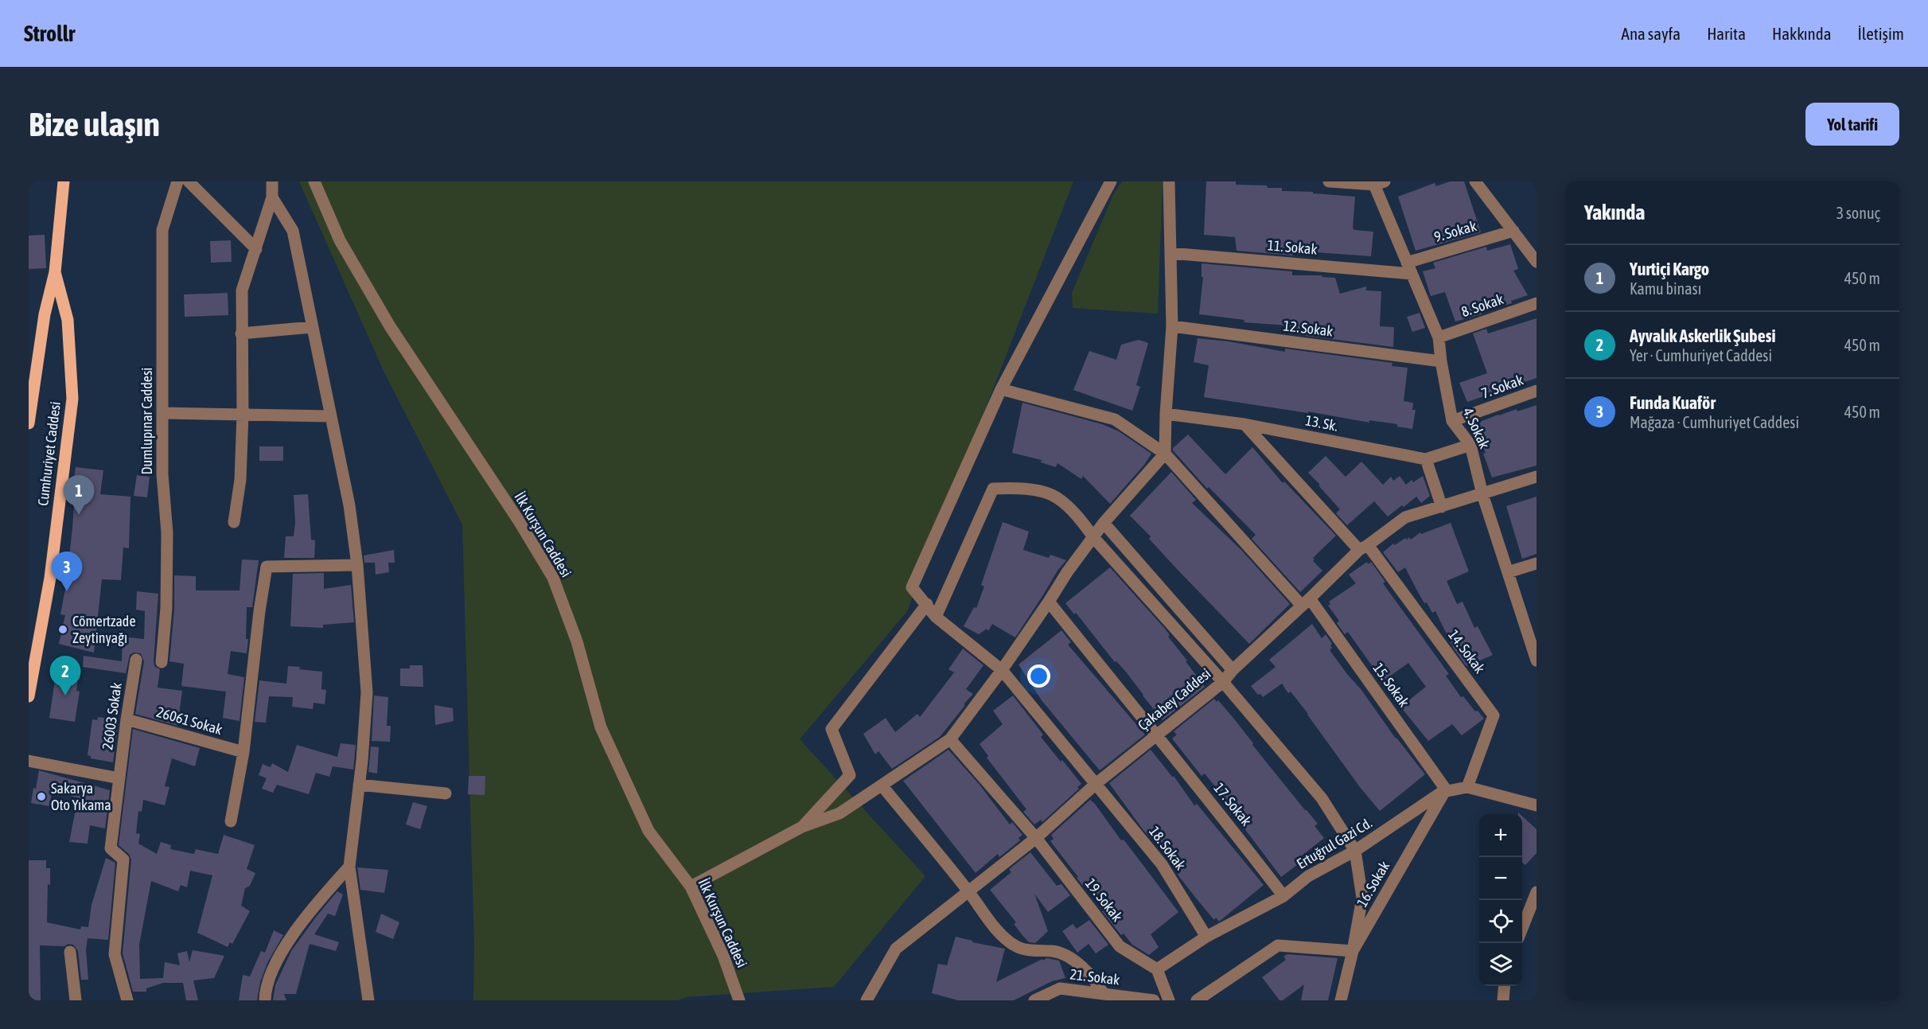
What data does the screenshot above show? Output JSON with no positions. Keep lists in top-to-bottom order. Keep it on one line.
{"streets":{"main road":["Cumhuriyet Caddesi"],"street":["9. Sokak","11. Sokak","8. Sokak","12. Sokak","7. Sokak","Dumlupınar Caddesi","13. Sk.","4. Sokak","İlk Kurşun Caddesi","14. Sokak","15. Sokak","Çakabey Caddesi","26003 Sokak","26061 Sokak","17. Sokak","Ertuğrul Gazi Cd.","18. Sokak","16. Sokak","19. Sokak","21. Sokak"]},"crossings":[["9. Sokak","11. Sokak"],["9. Sokak","4. Sokak"],["11. Sokak","4. Sokak"],["8. Sokak","4. Sokak"],["12. Sokak","4. Sokak"],["7. Sokak","4. Sokak"],["13. Sk.","4. Sokak"],["4. Sokak","Çakabey Caddesi"],["14. Sokak","Çakabey Caddesi"],["14. Sokak","Ertuğrul Gazi Cd."],["15. Sokak","Çakabey Caddesi"],["15. Sokak","Ertuğrul Gazi Cd."],["15. Sokak","18. Sokak"],["15. Sokak","16. Sokak"],["Çakabey Caddesi","17. Sokak"],["Çakabey Caddesi","18. Sokak"],["Çakabey Caddesi","19. Sokak"],["26003 Sokak","26061 Sokak"],["17. Sokak","Ertuğrul Gazi Cd."],["Ertuğrul Gazi Cd.","18. Sokak"],["Ertuğrul Gazi Cd.","16. Sokak"],["Ertuğrul Gazi Cd.","19. Sokak"]],"places":["Cömertzade Zeytinyağı","Sakarya Oto Yıkama"],"page":{"header":"Strollr","nav":["Ana sayfa","Harita","Hakkında","İletişim"],"buttons":"Yol tarifi","title":"Bize ulaşın","heading":["Yakında","3 sonuç"],"list":[{"mark":"1","name":"Yurtiçi Kargo","note":"Kamu binası","value":"450 m"},{"mark":"2","name":"Ayvalık Askerlik Şubesi","note":"Yer · Cumhuriyet Caddesi","value":"450 m"},{"mark":"3","name":"Funda Kuaför","note":"Mağaza · Cumhuriyet Caddesi","value":"450 m"}],"pins":["1","3","2"],"map_buttons":["+","−"]}}
